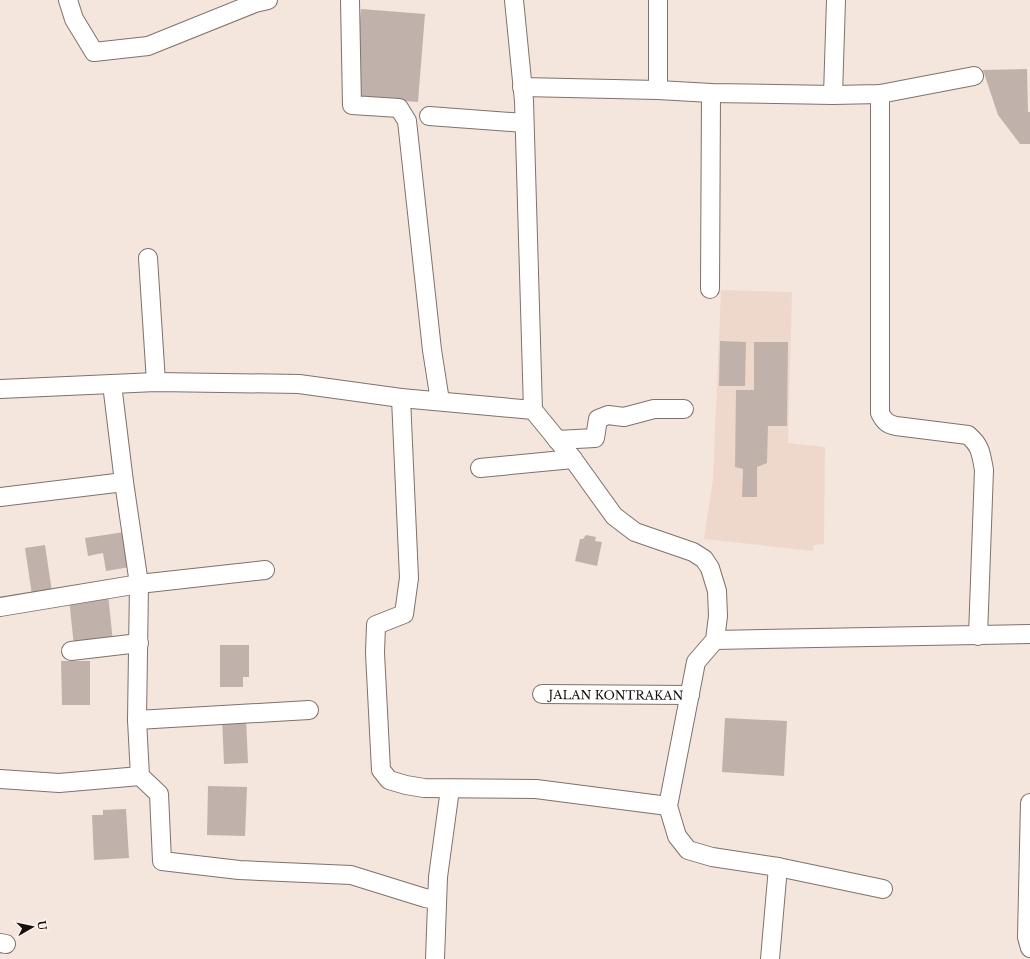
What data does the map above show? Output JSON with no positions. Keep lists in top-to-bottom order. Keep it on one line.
{"streets":{"street":["JALAN KONTRAKAN"]},"north":"right"}
